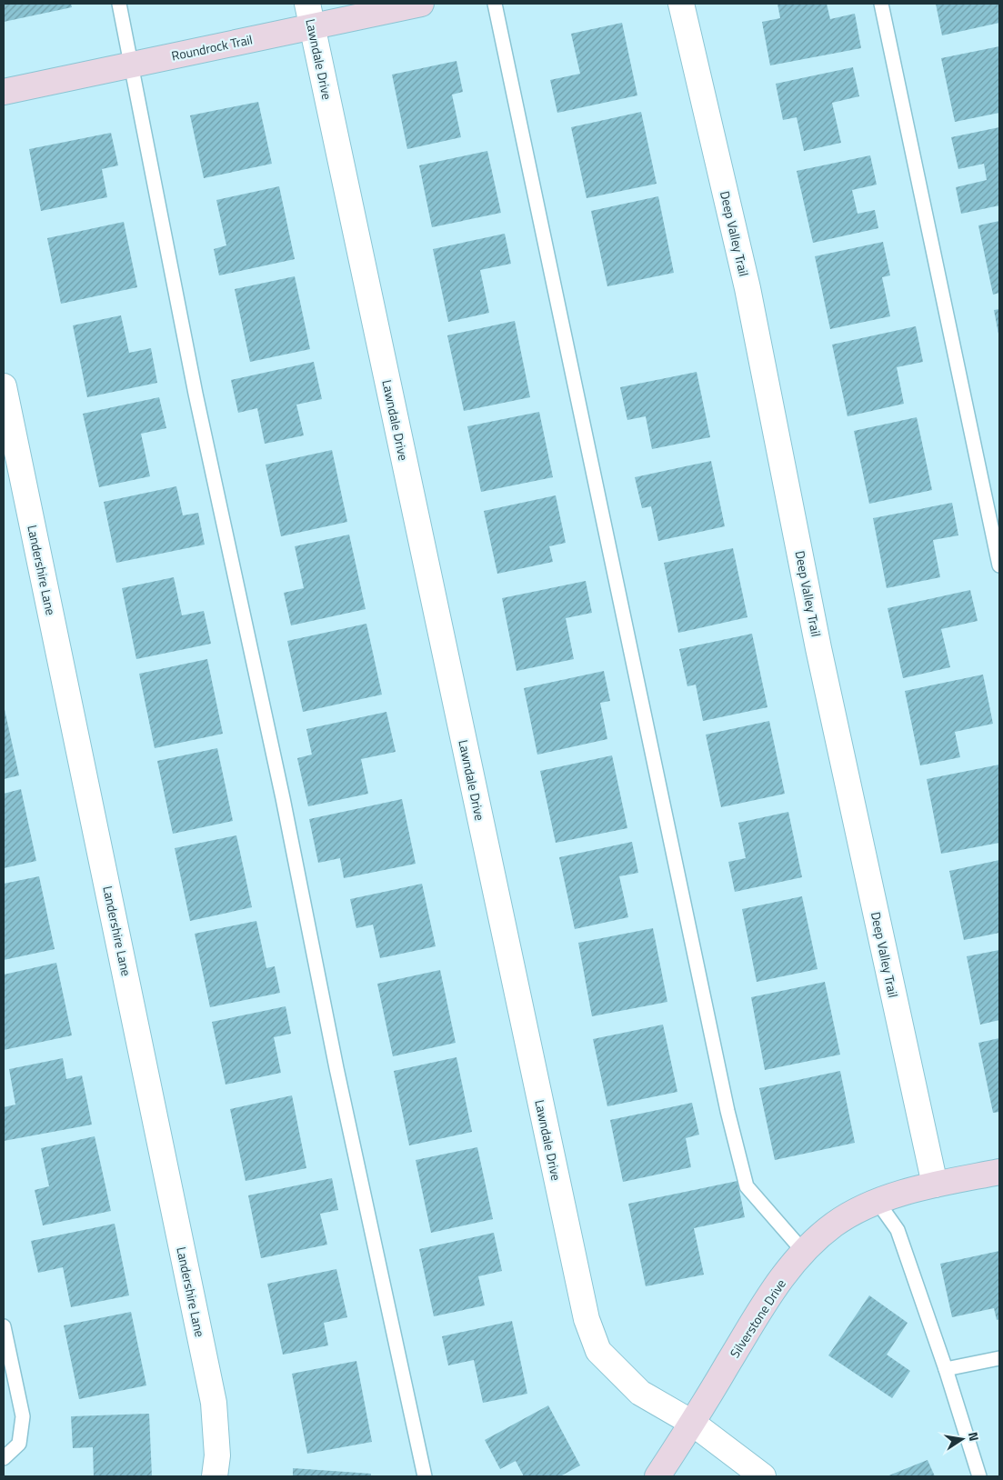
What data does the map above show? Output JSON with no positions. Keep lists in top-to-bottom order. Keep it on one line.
{"streets":{"street":["Roundrock Trail","Lawndale Drive","Deep Valley Trail","Landershire Lane","Silverstone Drive"]},"crossings":[["Roundrock Trail","Lawndale Drive"],["Lawndale Drive","Silverstone Drive"],["Deep Valley Trail","Silverstone Drive"]],"north":"right"}
